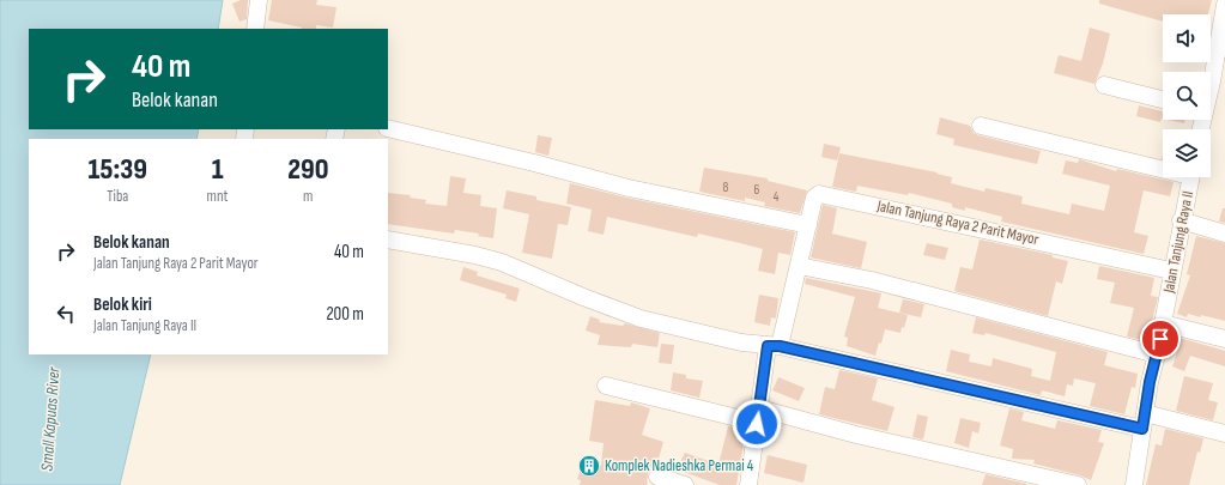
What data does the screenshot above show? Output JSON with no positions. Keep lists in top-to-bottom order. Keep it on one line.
{"streets":{"street":["Jalan Tanjung Raya 2 Parit Mayor","Jalan Tanjung Raya II"]},"crossings":[["Jalan Tanjung Raya 2 Parit Mayor","Jalan Tanjung Raya II"]],"water":["Small Kapuas River"],"places":{"building":["Komplek Nadieshka Permai 4"]},"house_numbers":["8","6","4"],"page":{"turn":["40 m","Belok kanan"],"eta":["15:39","Tiba","1","mnt","290","m"],"list":[{"name":"Belok kanan","note":"Jalan Tanjung Raya 2 Parit Mayor","value":"40 m"},{"name":"Belok kiri","note":"Jalan Tanjung Raya II","value":"200 m"}]}}
